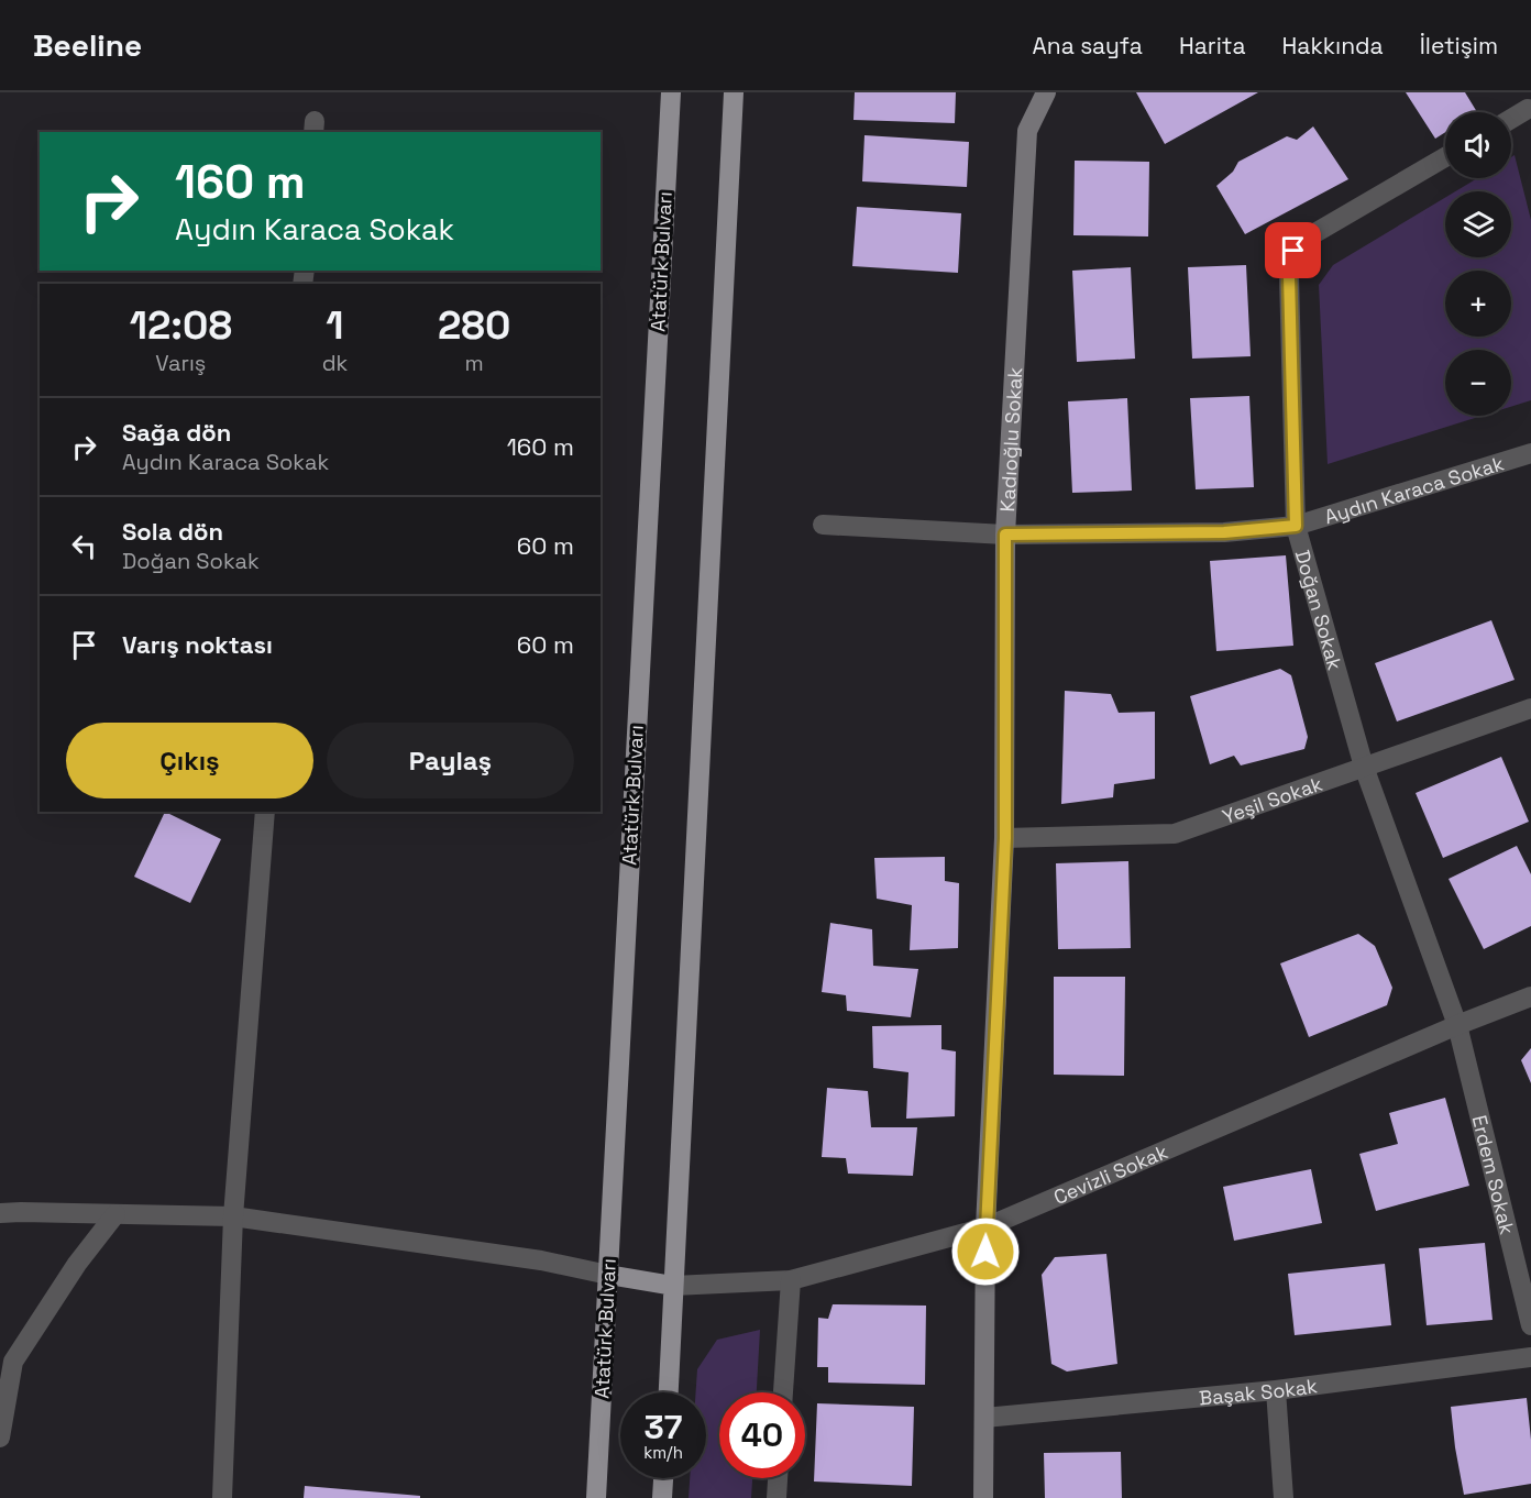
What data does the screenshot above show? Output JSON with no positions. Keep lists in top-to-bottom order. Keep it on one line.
{"streets":{"main road":["Atatürk Bulvarı"],"street":["Kadıoğlu Sokak","Aydın Karaca Sokak","Doğan Sokak","Yeşil Sokak","Cevizli Sokak","Erdem Sokak","Başak Sokak"]},"crossings":[["Kadıoğlu Sokak","Aydın Karaca Sokak"],["Kadıoğlu Sokak","Yeşil Sokak"],["Kadıoğlu Sokak","Cevizli Sokak"],["Kadıoğlu Sokak","Başak Sokak"],["Aydın Karaca Sokak","Doğan Sokak"],["Doğan Sokak","Yeşil Sokak"],["Doğan Sokak","Cevizli Sokak"],["Doğan Sokak","Erdem Sokak"],["Cevizli Sokak","Erdem Sokak"]],"page":{"header":"Beeline","nav":["Ana sayfa","Harita","Hakkında","İletişim"],"map_buttons":["+","−"],"turn":["160 m","Aydın Karaca Sokak"],"eta":["12:08","Varış","1","dk","280","m"],"list":[{"name":"Sağa dön","note":"Aydın Karaca Sokak","value":"160 m"},{"name":"Sola dön","note":"Doğan Sokak","value":"60 m"},{"name":"Varış noktası","value":"60 m"}],"buttons":["Çıkış","Paylaş"],"speed":"37 km/h","limit":"40"}}
